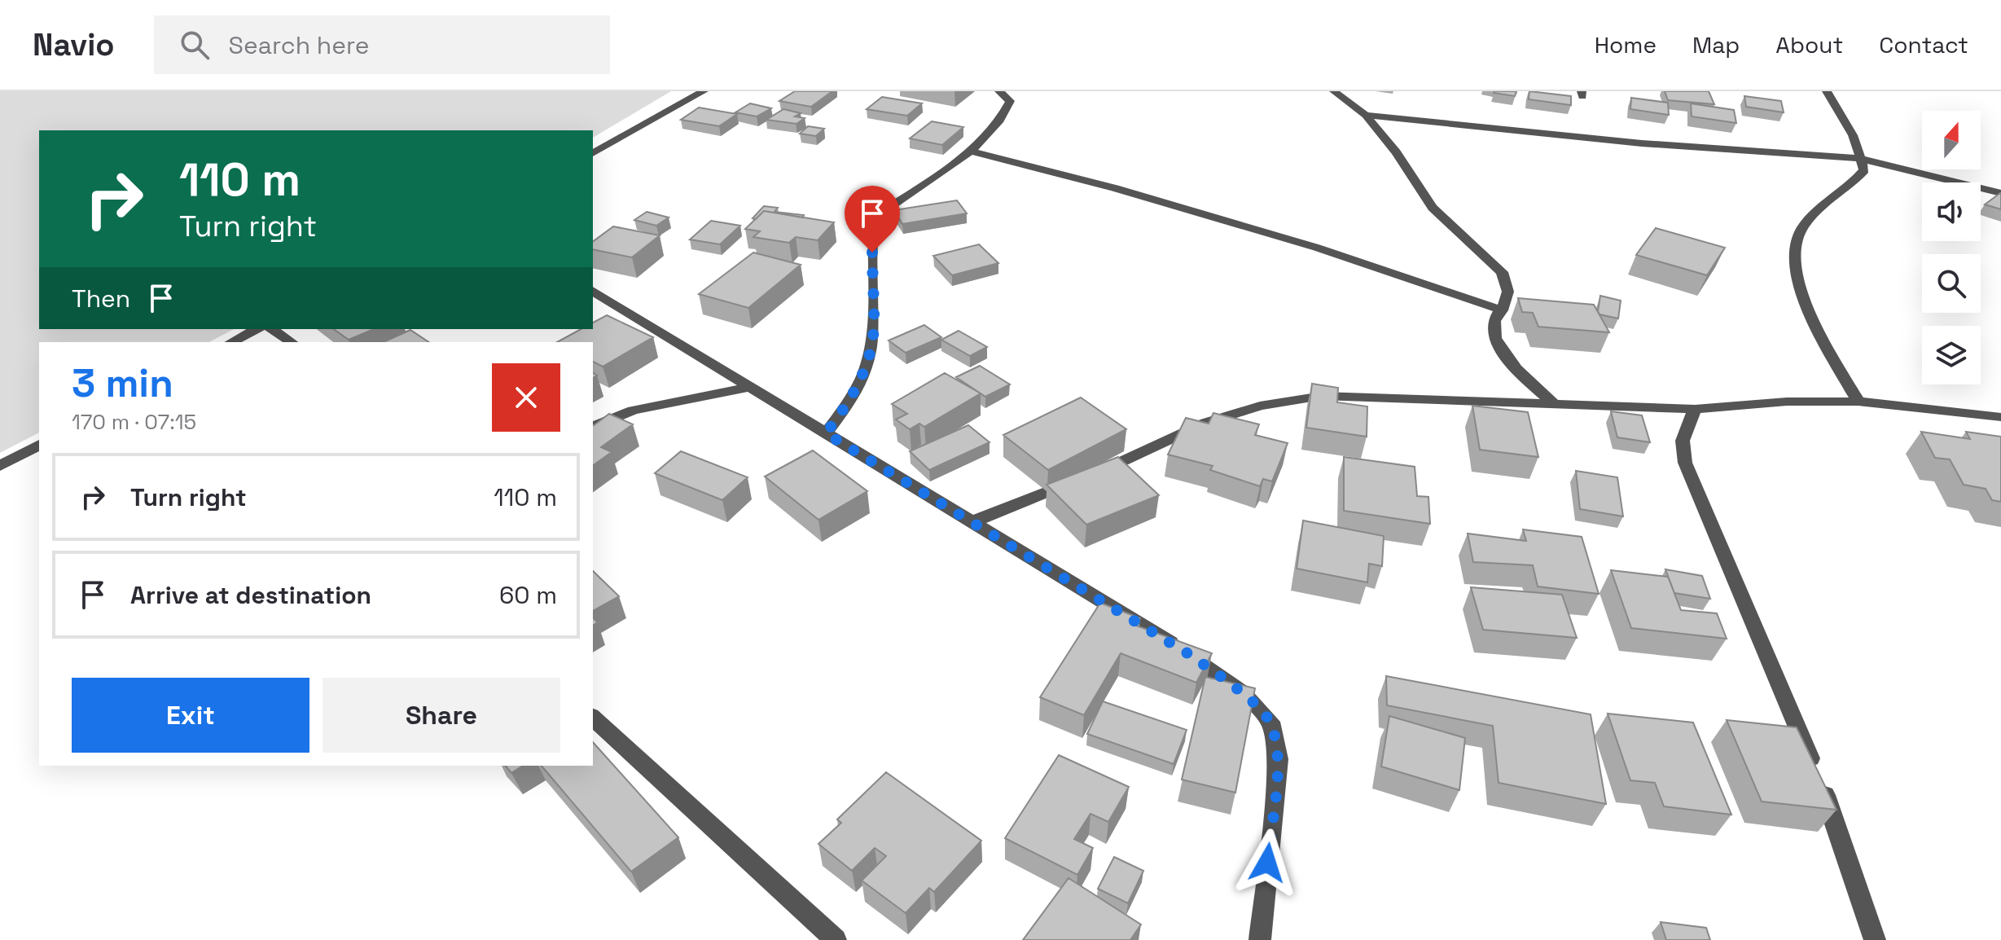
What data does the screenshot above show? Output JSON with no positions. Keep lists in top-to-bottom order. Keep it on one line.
{"north":"top","page":{"header":"Navio","search":"Search here","nav":["Home","Map","About","Contact"],"turn":["110 m","Turn right"],"then":"Then","heading":["3 min","170 m · 07:15"],"list":[{"name":"Turn right","value":"110 m"},{"name":"Arrive at destination","value":"60 m"}],"buttons":["Exit","Share"]}}
